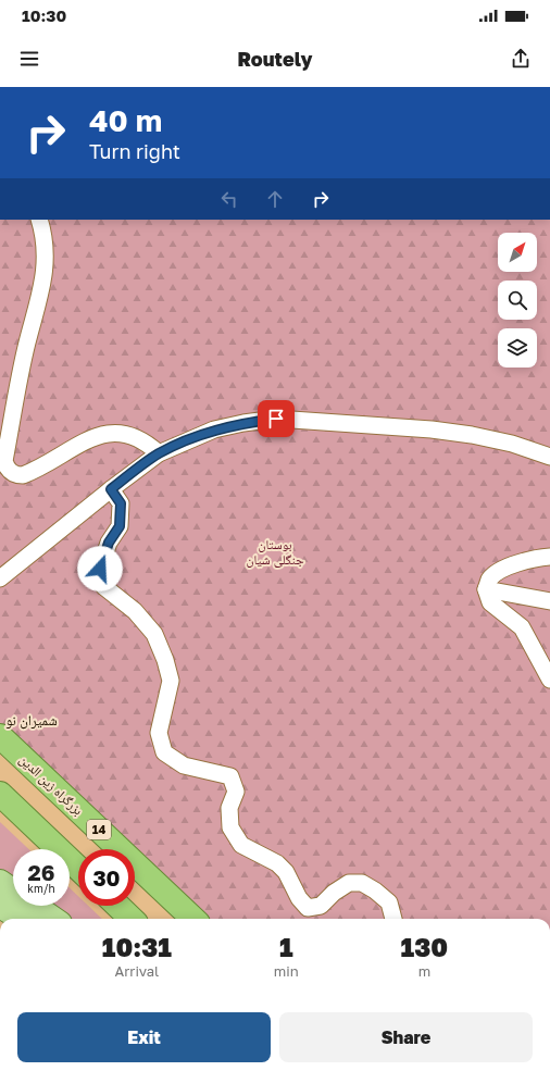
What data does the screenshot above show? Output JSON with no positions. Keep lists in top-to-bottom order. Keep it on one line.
{"streets":{"highway":["بزرگراه زین الدین","14"]},"districts":["شمیران نو"],"parks":["بوستان جنگلی شیان"],"north":"top right","page":{"status":"10:30","header":"Routely","turn":["40 m","Turn right"],"speed":"26 km/h","limit":"30","eta":["10:31","Arrival","1","min","130","m"],"buttons":["Exit","Share"]}}
